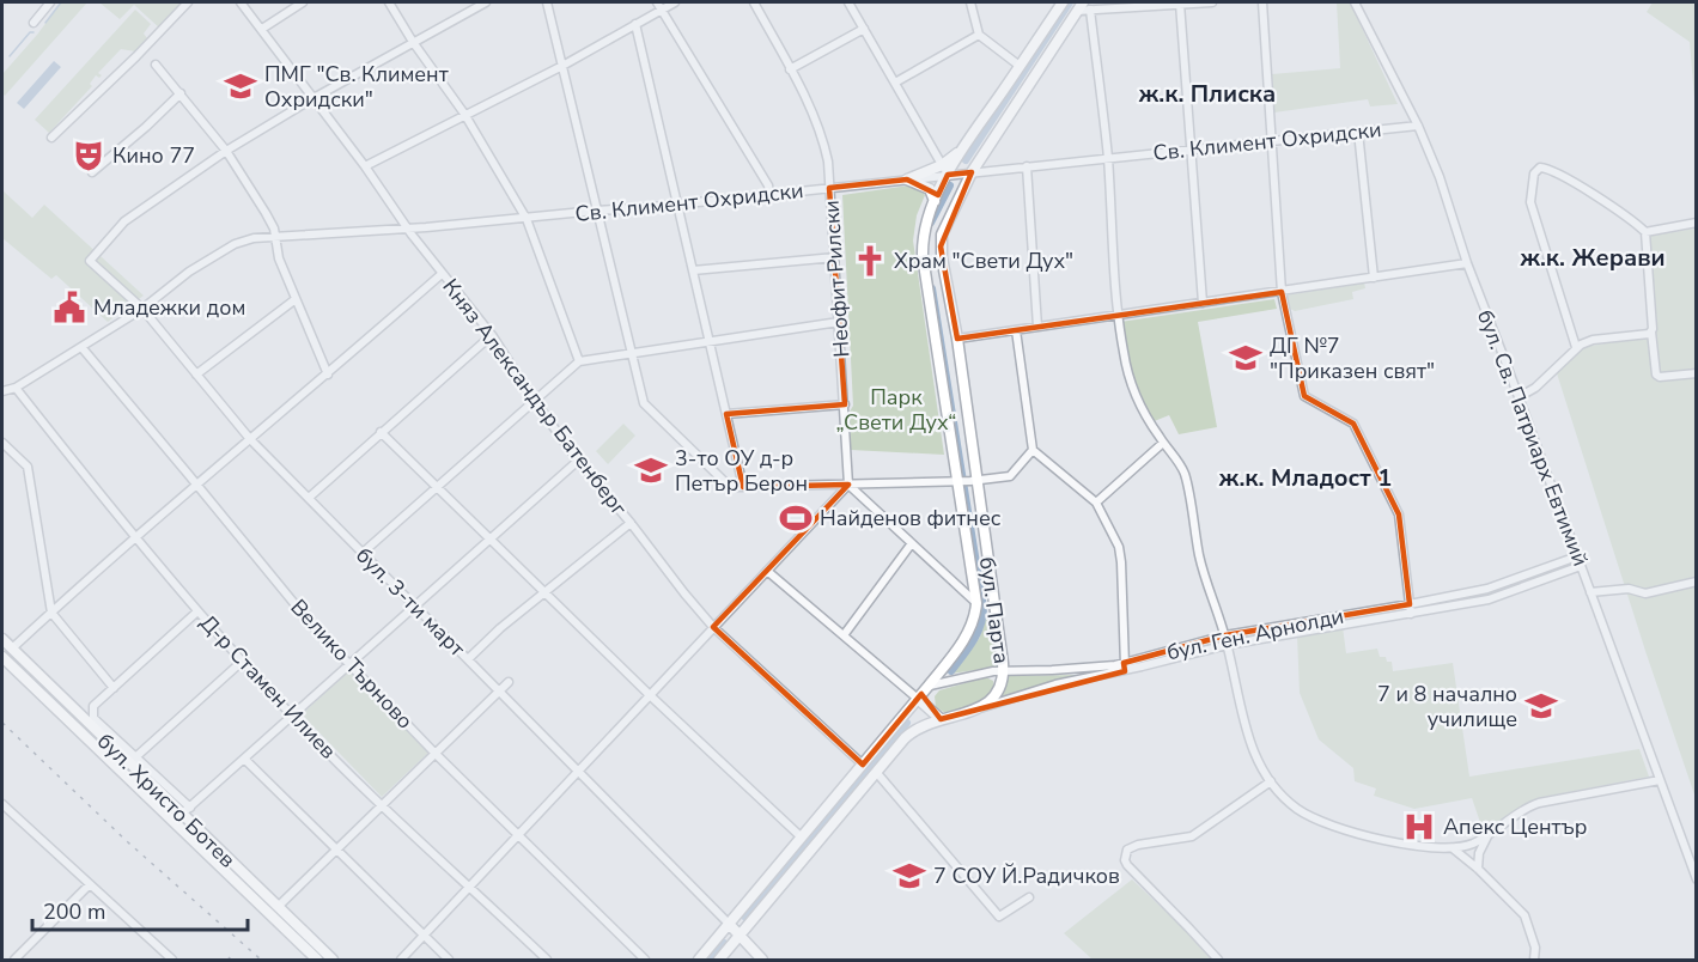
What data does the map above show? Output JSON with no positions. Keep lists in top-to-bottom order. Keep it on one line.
{"streets":{"main road":["бул. 3-ти март","бул. Парта","бул. Христо Ботев"],"street":["Св. Климент Охридски","Неофит Рилски","Княз Александър Батенберг","бул. Св. Патриарх Евтимий","бул. Ген. Арнолди","Велико Търново","Д-р Стамен Илиев"]},"crossings":[["Св. Климент Охридски","Неофит Рилски"],["Св. Климент Охридски","Княз Александър Батенберг"],["Св. Климент Охридски","бул. Св. Патриарх Евтимий"],["Св. Климент Охридски","бул. 3-ти март"],["Св. Климент Охридски","бул. Парта"],["Св. Климент Охридски","Велико Търново"],["Св. Климент Охридски","Д-р Стамен Илиев"],["Княз Александър Батенберг","бул. Парта"],["бул. Св. Патриарх Евтимий","бул. Ген. Арнолди"],["бул. 3-ти март","бул. Парта"],["бул. Парта","бул. Ген. Арнолди"]],"districts":["ж.к. Плиска","ж.к. Жерави","ж.к. Младост 1"],"parks":["Парк „Свети Дух“"],"places":{"school or university":["ПМГ \"Св. Климент Охридски\"","ДГ №7 \"Приказен свят\"","3-то ОУ д-р Петър Берон","7 и 8 начално училище","7 СОУ Й.Радичков"],"theatre":["Кино 77"],"church":["Храм \"Свети Дух\""],"public building":["Младежки дом"],"sports":["Найденов фитнес"],"hospital":["Апекс Център"]},"scale_bar":"200 m"}
